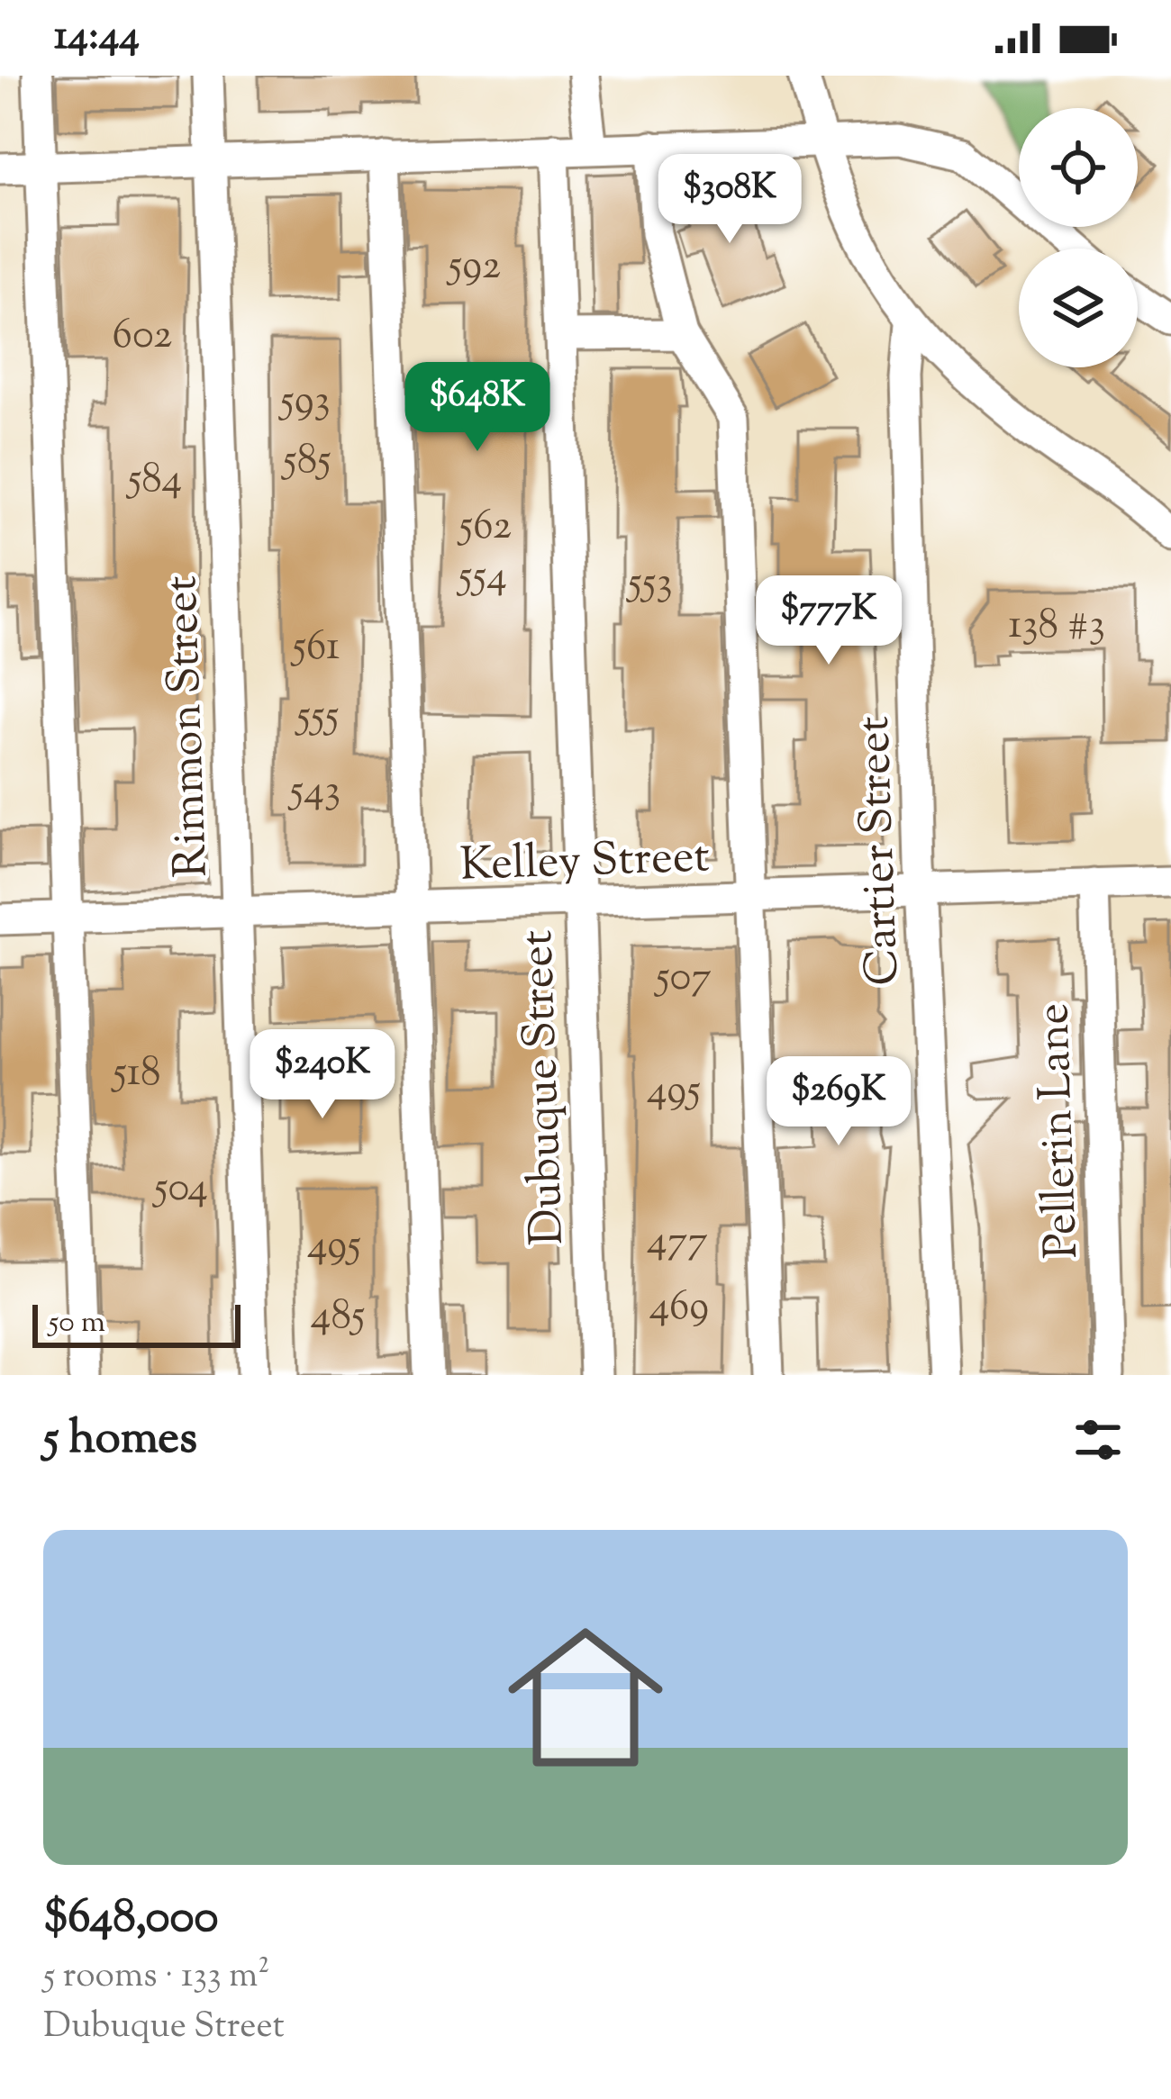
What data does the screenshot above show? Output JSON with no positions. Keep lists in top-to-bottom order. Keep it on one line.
{"streets":{"street":["Rimmon Street","Cartier Street","Kelley Street","Dubuque Street","Pellerin Lane"]},"crossings":[["Rimmon Street","Kelley Street"],["Cartier Street","Kelley Street"],["Kelley Street","Dubuque Street"],["Kelley Street","Pellerin Lane"]],"house_numbers":["592","602","593","585","584","562","554","553","138 #3","561","555","543","507","518","495","504","477","495","469","485"],"scale_bar":"50 m","page":{"status":"14:44","price":["$308K","$648K","$777K","$240K","$269K"],"scale":"50 m","heading":"5 homes","list":[{"name":"$648,000","note":"5 rooms · 133 m² · Dubuque Street"}]}}
